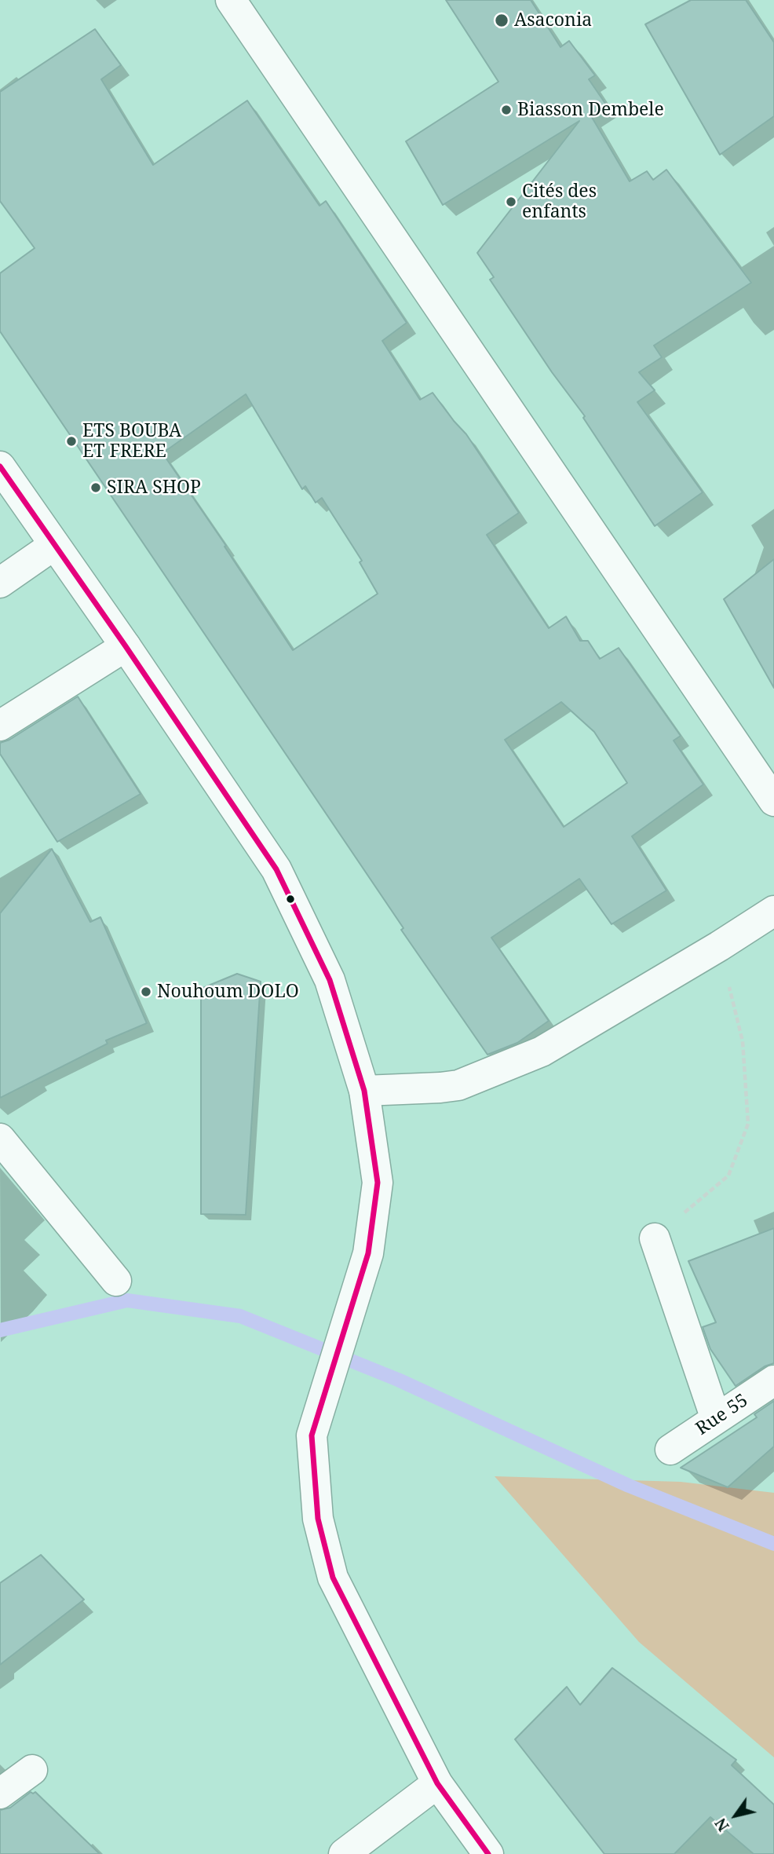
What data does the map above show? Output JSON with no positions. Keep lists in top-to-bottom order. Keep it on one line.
{"streets":{"street":["Rue 55"]},"places":["Asaconia","Biasson Dembele","Cités des enfants","ETS BOUBA ET FRERE","SIRA SHOP","Nouhoum DOLO"],"north":"bottom left"}
